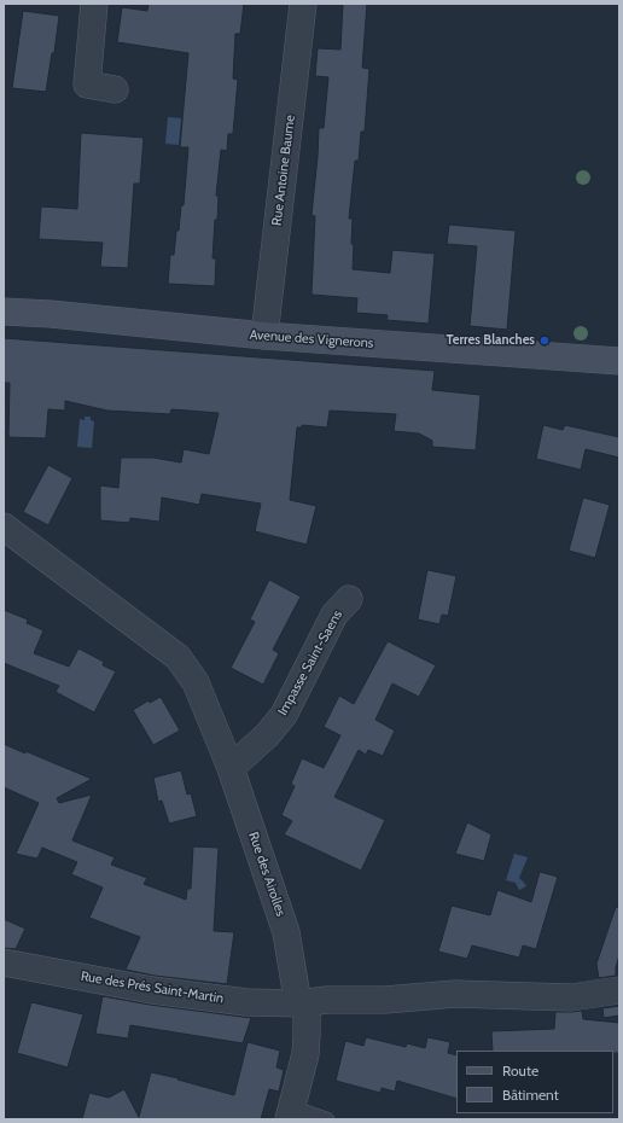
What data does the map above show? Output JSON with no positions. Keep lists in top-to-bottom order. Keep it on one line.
{"streets":{"main road":["Avenue des Vignerons"],"street":["Rue Antoine Baume","Impasse Saint-Saens","Rue des Airolles","Rue des Prés Saint-Martin"]},"crossings":[["Rue Antoine Baume","Avenue des Vignerons"],["Impasse Saint-Saens","Rue des Airolles"],["Rue des Airolles","Rue des Prés Saint-Martin"]],"places":["Terres Blanches"],"legend":["Route","Bâtiment"]}
